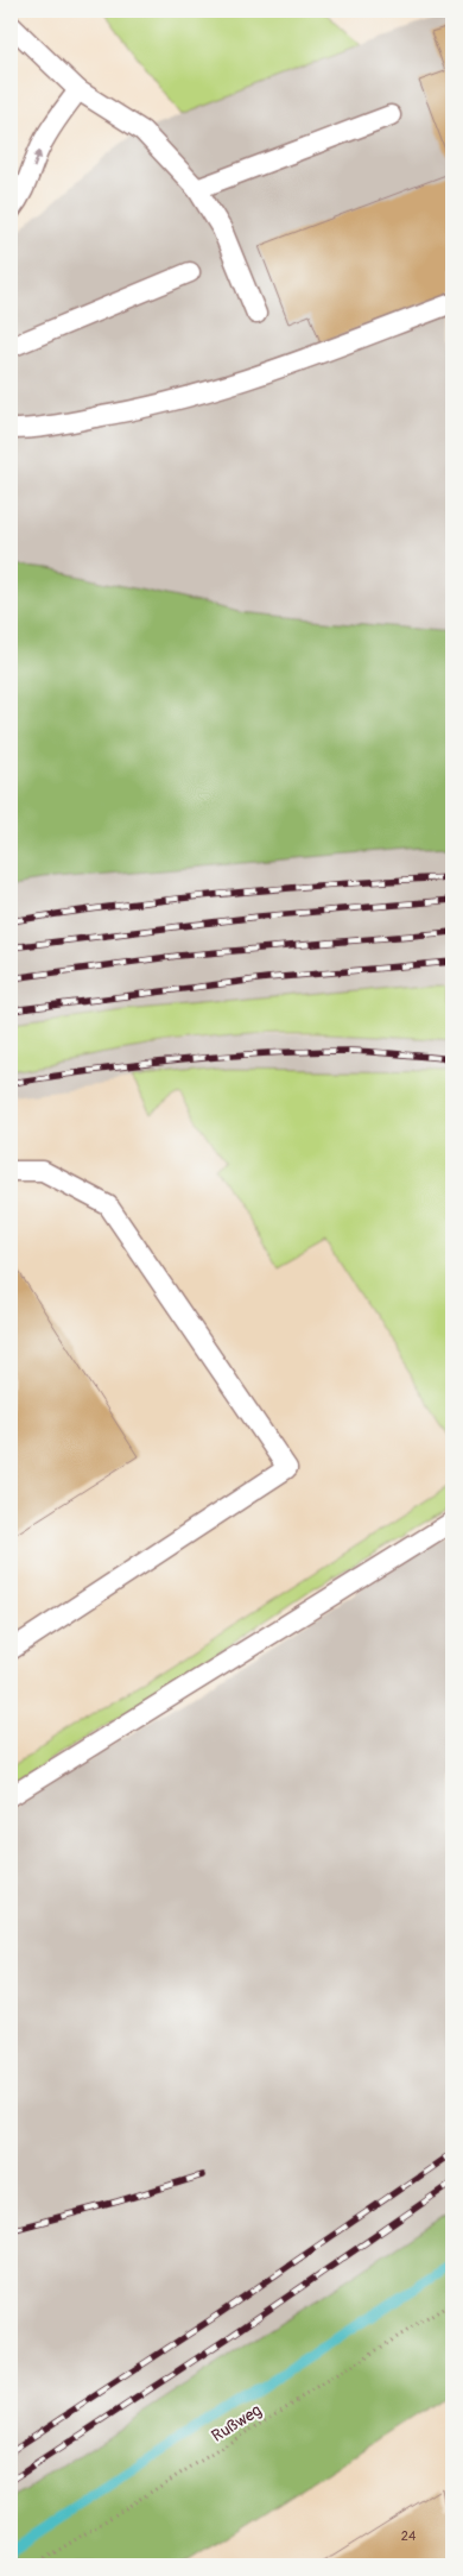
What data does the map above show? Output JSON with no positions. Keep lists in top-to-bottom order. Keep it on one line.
{"streets":{"path":["Rußweg"]},"house_numbers":["24"]}
